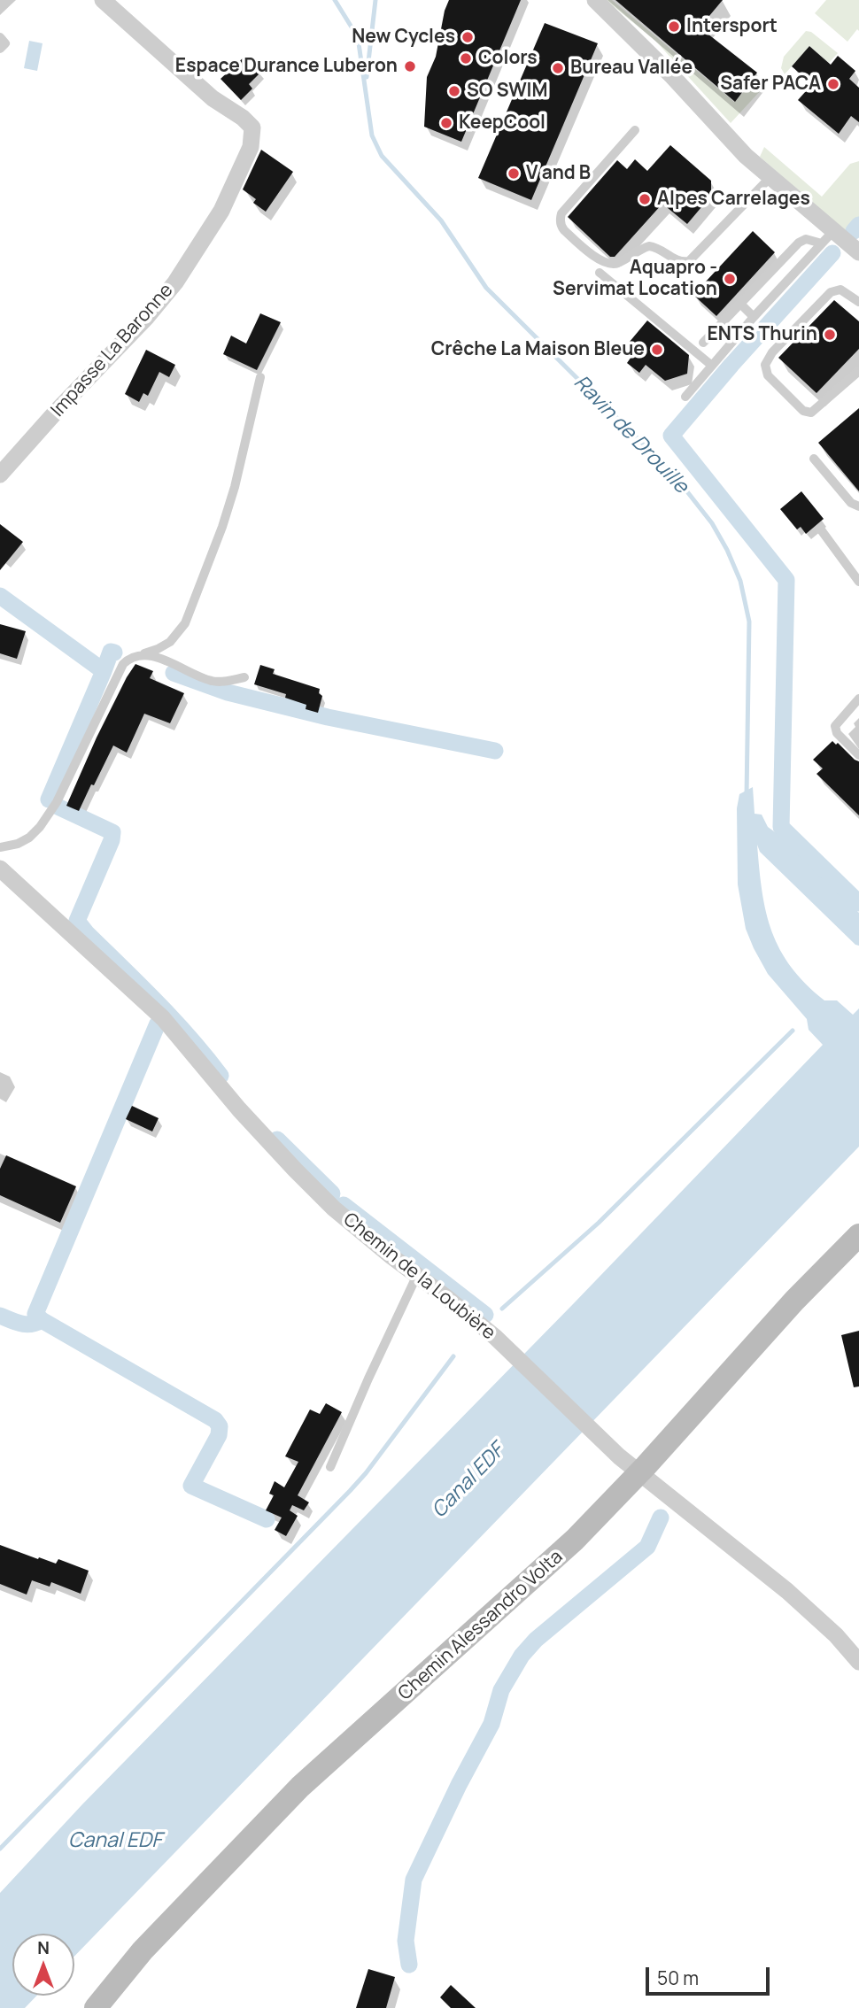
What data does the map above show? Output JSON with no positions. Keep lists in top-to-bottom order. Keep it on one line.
{"streets":{"main road":["Chemin Alessandro Volta"],"street":["Impasse La Baronne","Chemin de la Loubière"]},"crossings":[["Chemin de la Loubière","Chemin Alessandro Volta"]],"water":["Ravin de Drouille","Canal EDF"],"places":["Intersport","New Cycles","Colors","Espace Durance Luberon","Bureau Vallée","Safer PACA","SO SWIM","KeepCool","V and B","Alpes Carrelages","Aquapro - Servimat Location","ENTS Thurin","Crêche La Maison Bleue"],"scale_bar":"50 m","north":"top"}
